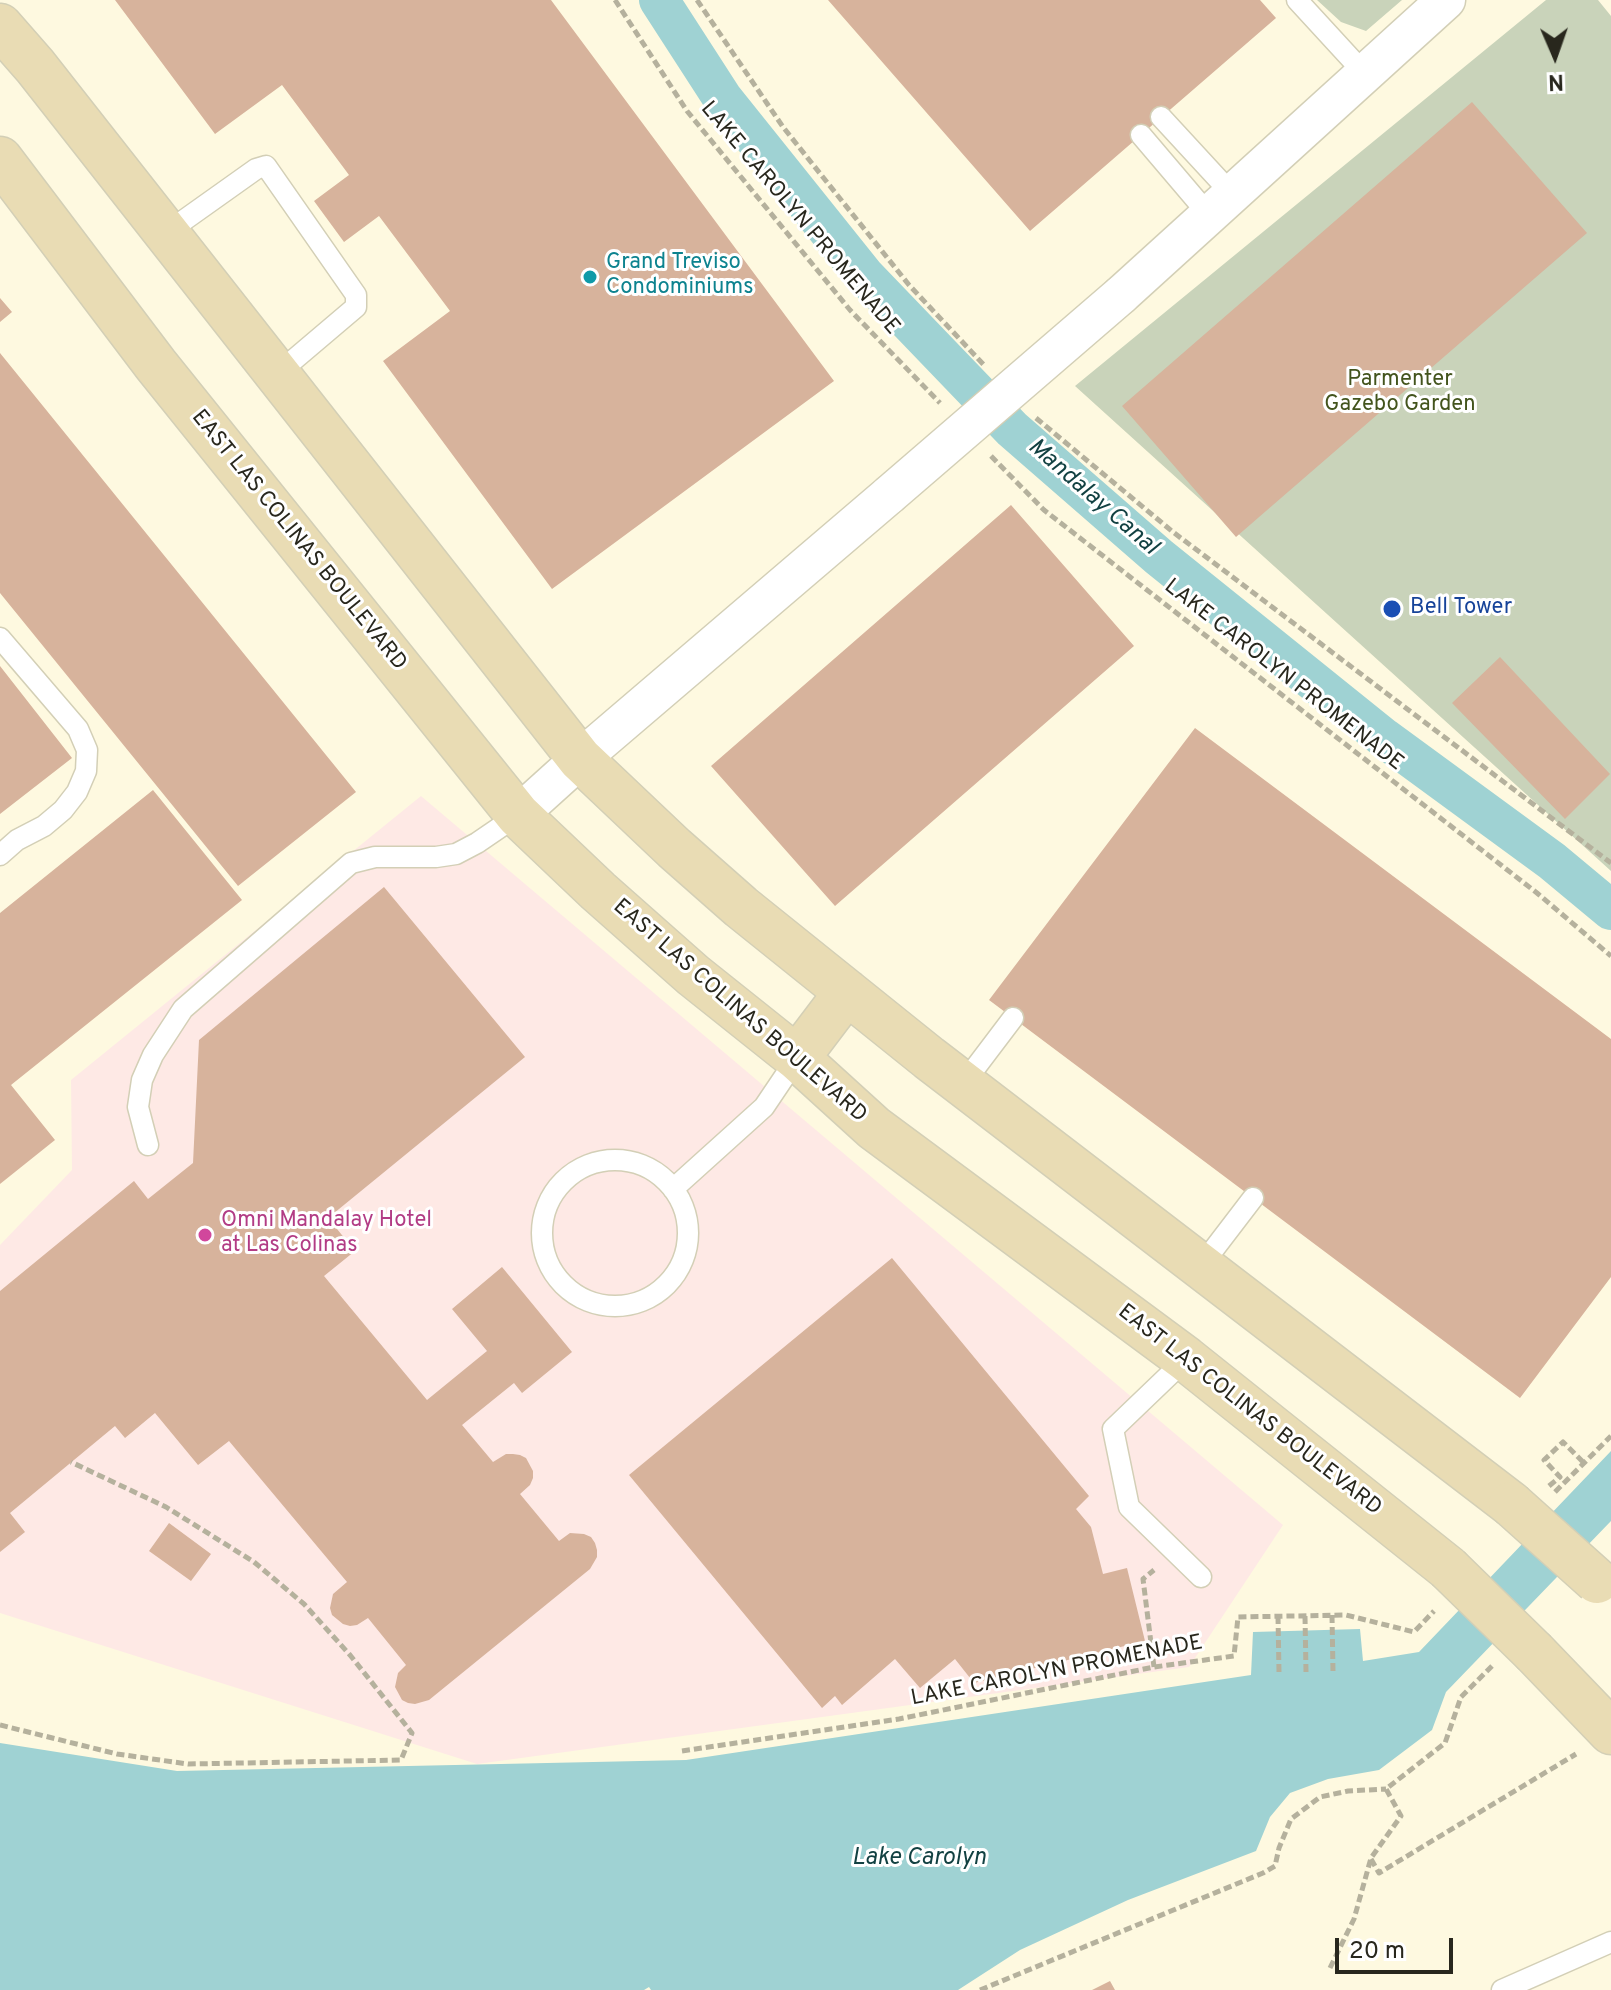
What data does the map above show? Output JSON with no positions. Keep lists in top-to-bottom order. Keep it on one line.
{"streets":{"main road":["EAST LAS COLINAS BOULEVARD"],"path":["LAKE CAROLYN PROMENADE"]},"water":["Mandalay Canal","Lake Carolyn"],"parks":["Parmenter Gazebo Garden"],"places":["Grand Treviso Condominiums","Bell Tower","Omni Mandalay Hotel at Las Colinas"],"scale_bar":"20 m","north":"bottom"}
